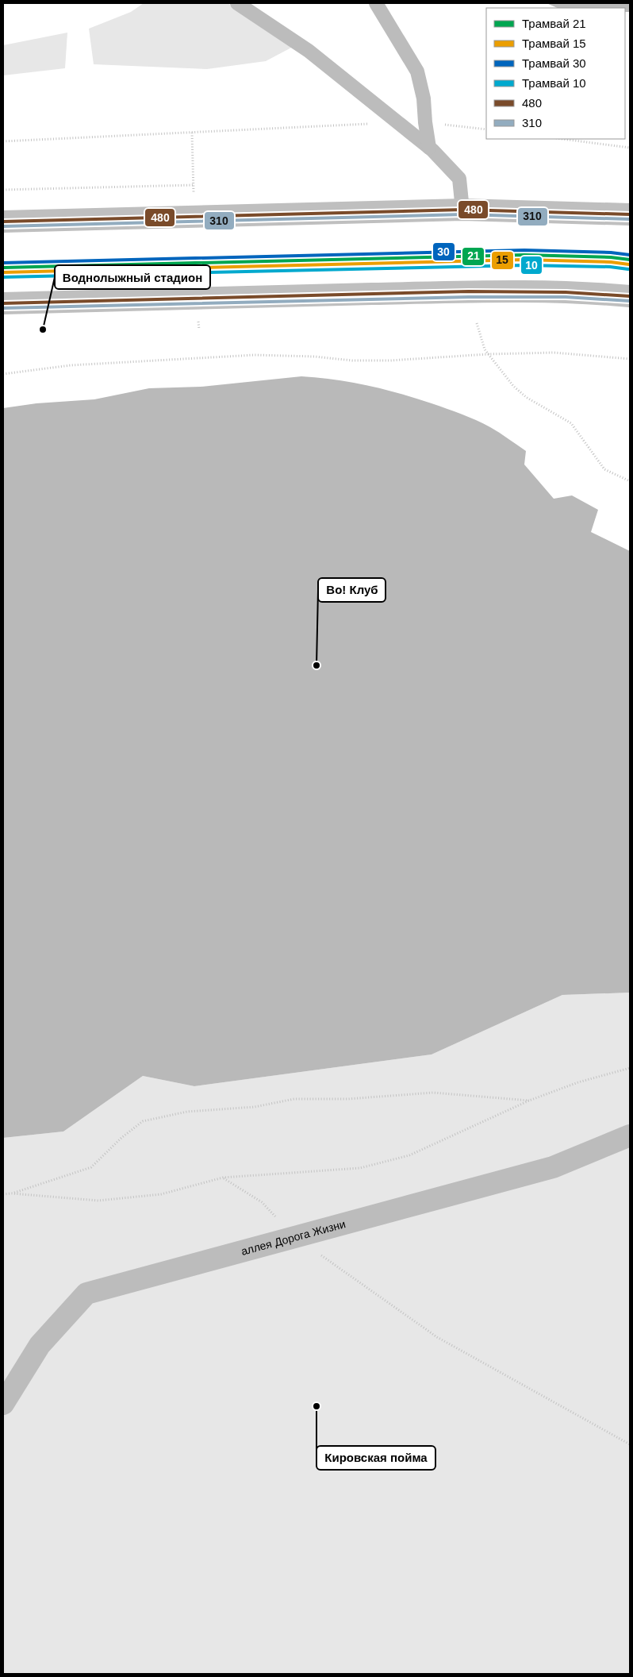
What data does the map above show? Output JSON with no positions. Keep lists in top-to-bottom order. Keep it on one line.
{"streets":{"street":["аллея Дорога Жизни"]},"places":["Воднолыжный стадион","Во! Клуб","Кировская пойма"],"lines":["transit line 480","transit line 310","tram line 30","tram line 21","tram line 15","tram line 10"],"legend":["Трамвай 21","Трамвай 15","Трамвай 30","Трамвай 10","480","310"]}
